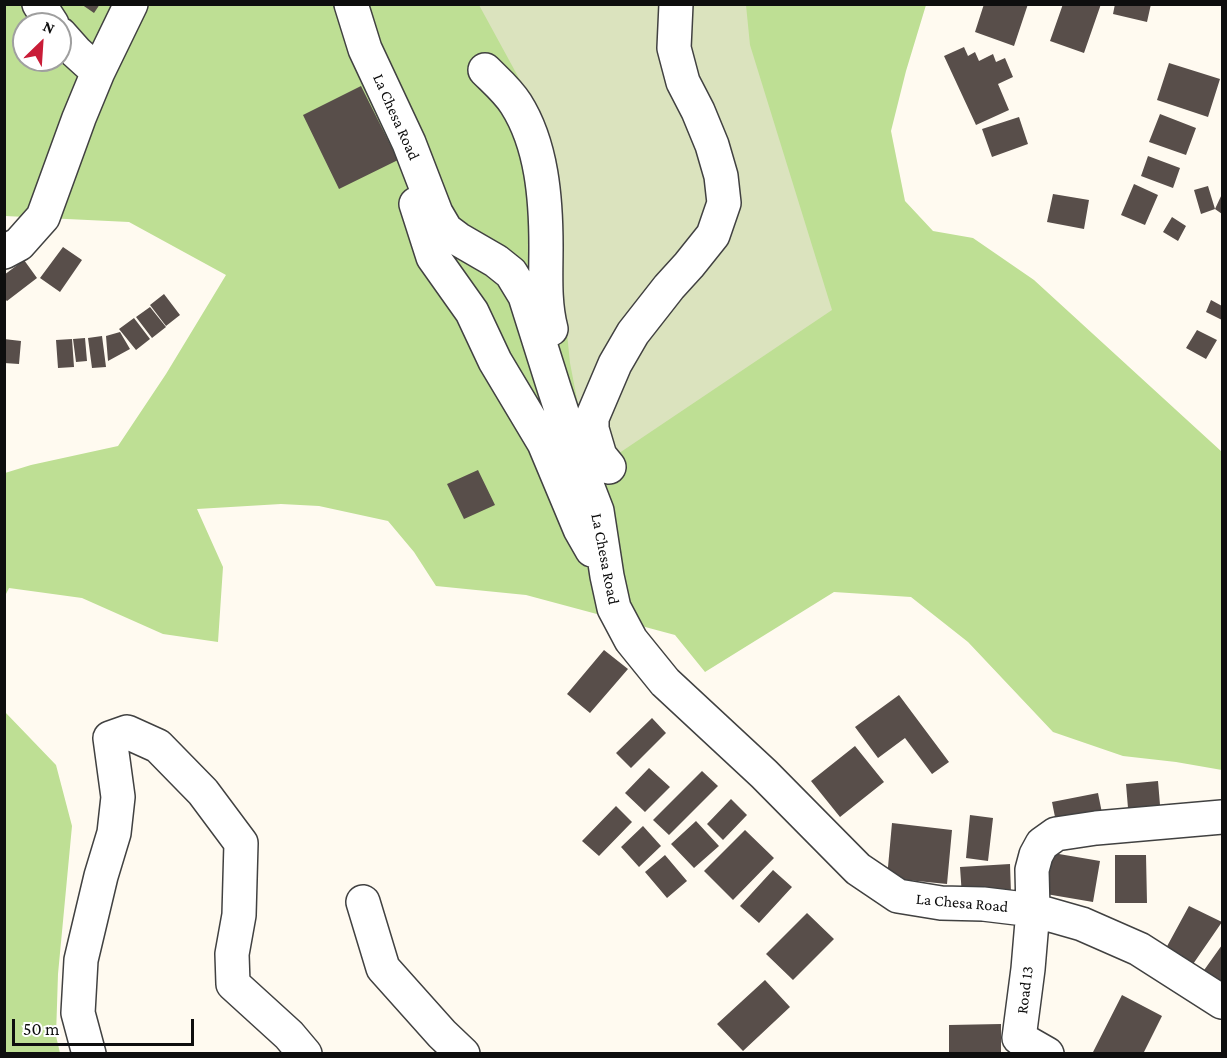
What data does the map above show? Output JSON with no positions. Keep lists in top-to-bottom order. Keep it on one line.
{"streets":{"street":["La Chesa Road","Road 13"]},"crossings":[["La Chesa Road","Road 13"]],"scale_bar":"50 m","north":"top right"}
